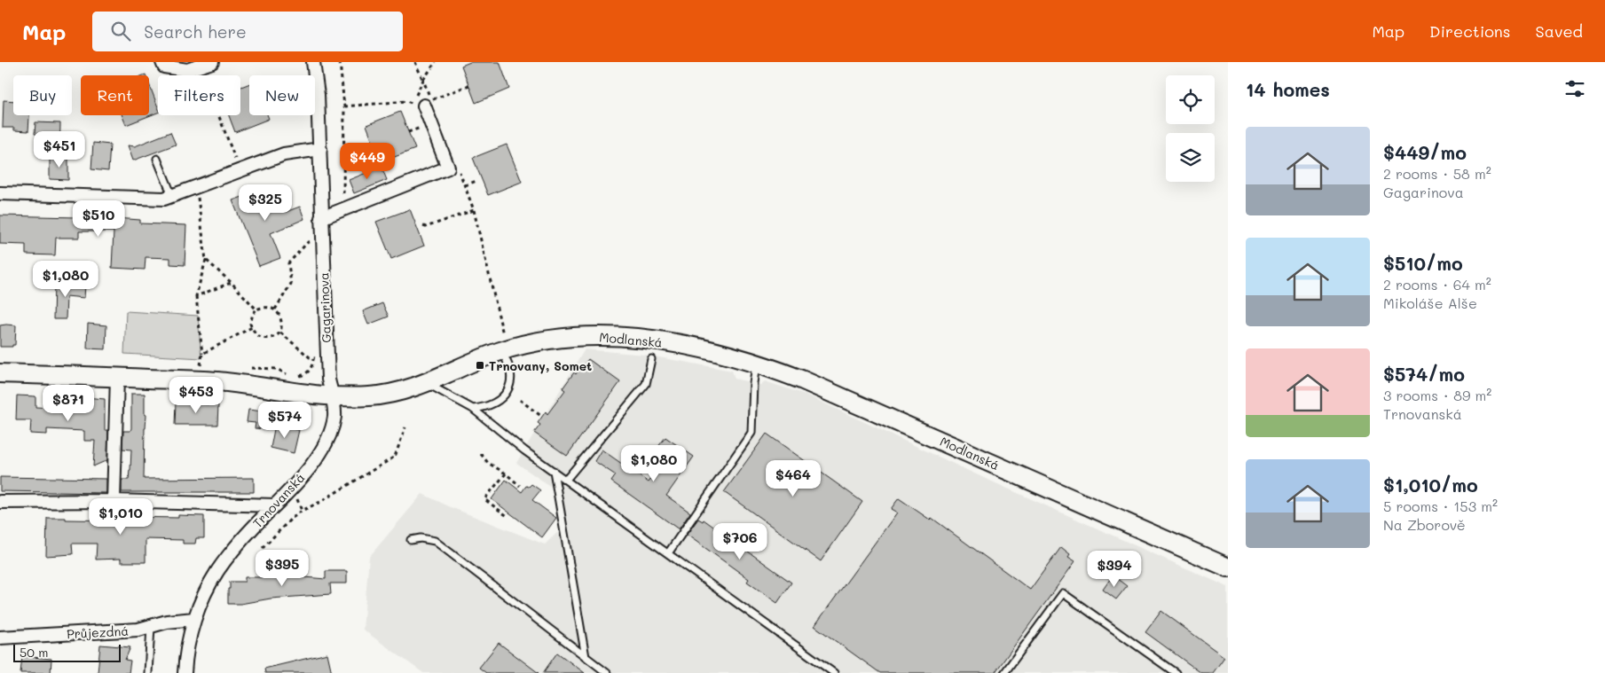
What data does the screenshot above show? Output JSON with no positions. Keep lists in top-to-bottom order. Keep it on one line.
{"streets":{"street":["Gagarinova","Modlanská","Trnovanská","Průjezdná"]},"crossings":[["Gagarinova","Modlanská"],["Gagarinova","Trnovanská"],["Modlanská","Trnovanská"],["Trnovanská","Průjezdná"]],"places":{"transit":["Trnovany, Somet"]},"scale_bar":"50 m","page":{"header":"Map","search":"Search here","nav":["Map","Directions","Saved"],"heading":"14 homes","chip":["Buy","Rent","Filters","New"],"list":[{"name":"$449/mo","note":"2 rooms · 58 m² · Gagarinova"},{"name":"$510/mo","note":"2 rooms · 64 m² · Mikoláše Alše"},{"name":"$574/mo","note":"3 rooms · 89 m² · Trnovanská"},{"name":"$1,010/mo","note":"5 rooms · 153 m² · Na Zborově"}],"price":["$451","$449","$325","$510","$1,080","$453","$871","$574","$1,080","$464","$1,010","$706","$395","$394"],"scale":"50 m"}}
